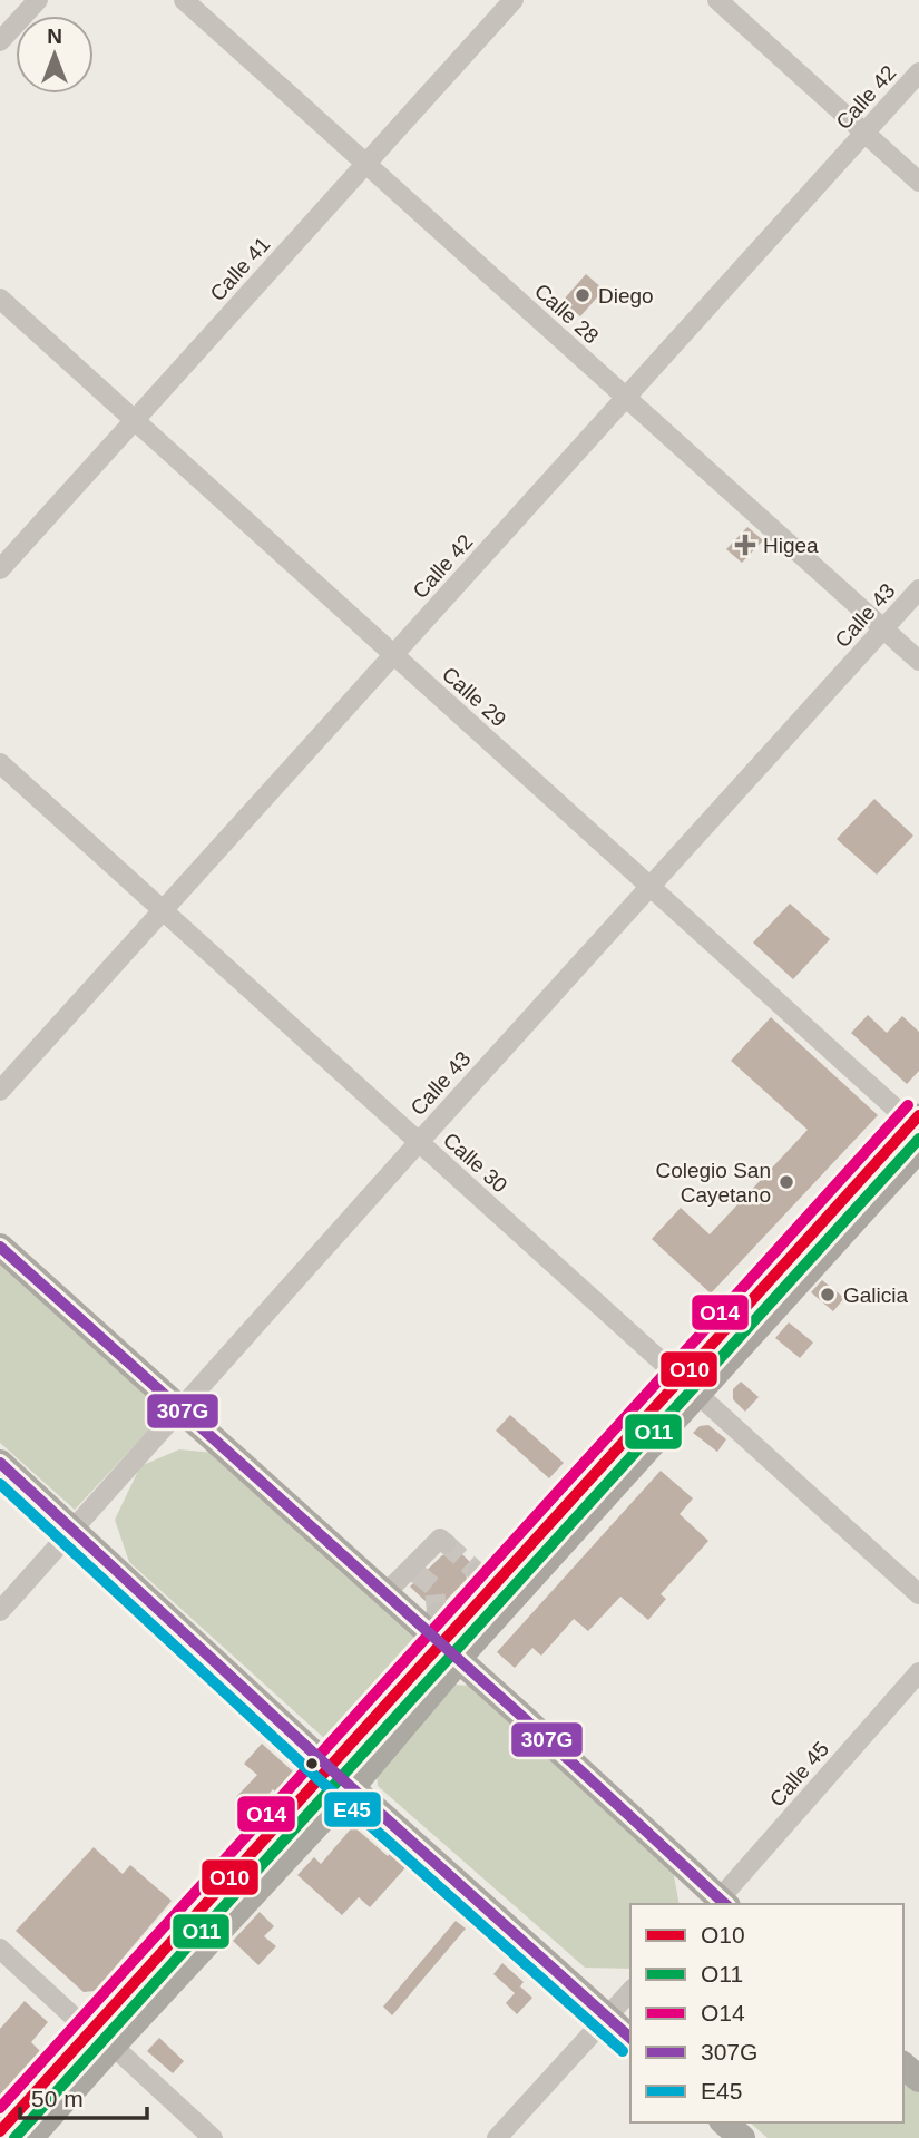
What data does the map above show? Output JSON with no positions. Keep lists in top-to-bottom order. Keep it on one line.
{"streets":{"street":["Calle 42","Calle 41","Calle 28","Calle 43","Calle 29","Calle 30","Calle 45"]},"crossings":[["Calle 42","Calle 28"],["Calle 42","Calle 29"],["Calle 42","Calle 30"],["Calle 41","Calle 28"],["Calle 41","Calle 29"],["Calle 28","Calle 43"],["Calle 43","Calle 29"],["Calle 43","Calle 30"]],"places":{"other":["Diego","Colegio San Cayetano","Galicia"],"health":["Higea"]},"lines":["transit line O14","transit line O10","transit line O11","transit line 307G","transit line E45"],"legend":["O10","O11","O14","307G","E45"],"scale_bar":"50 m","north":"top"}
